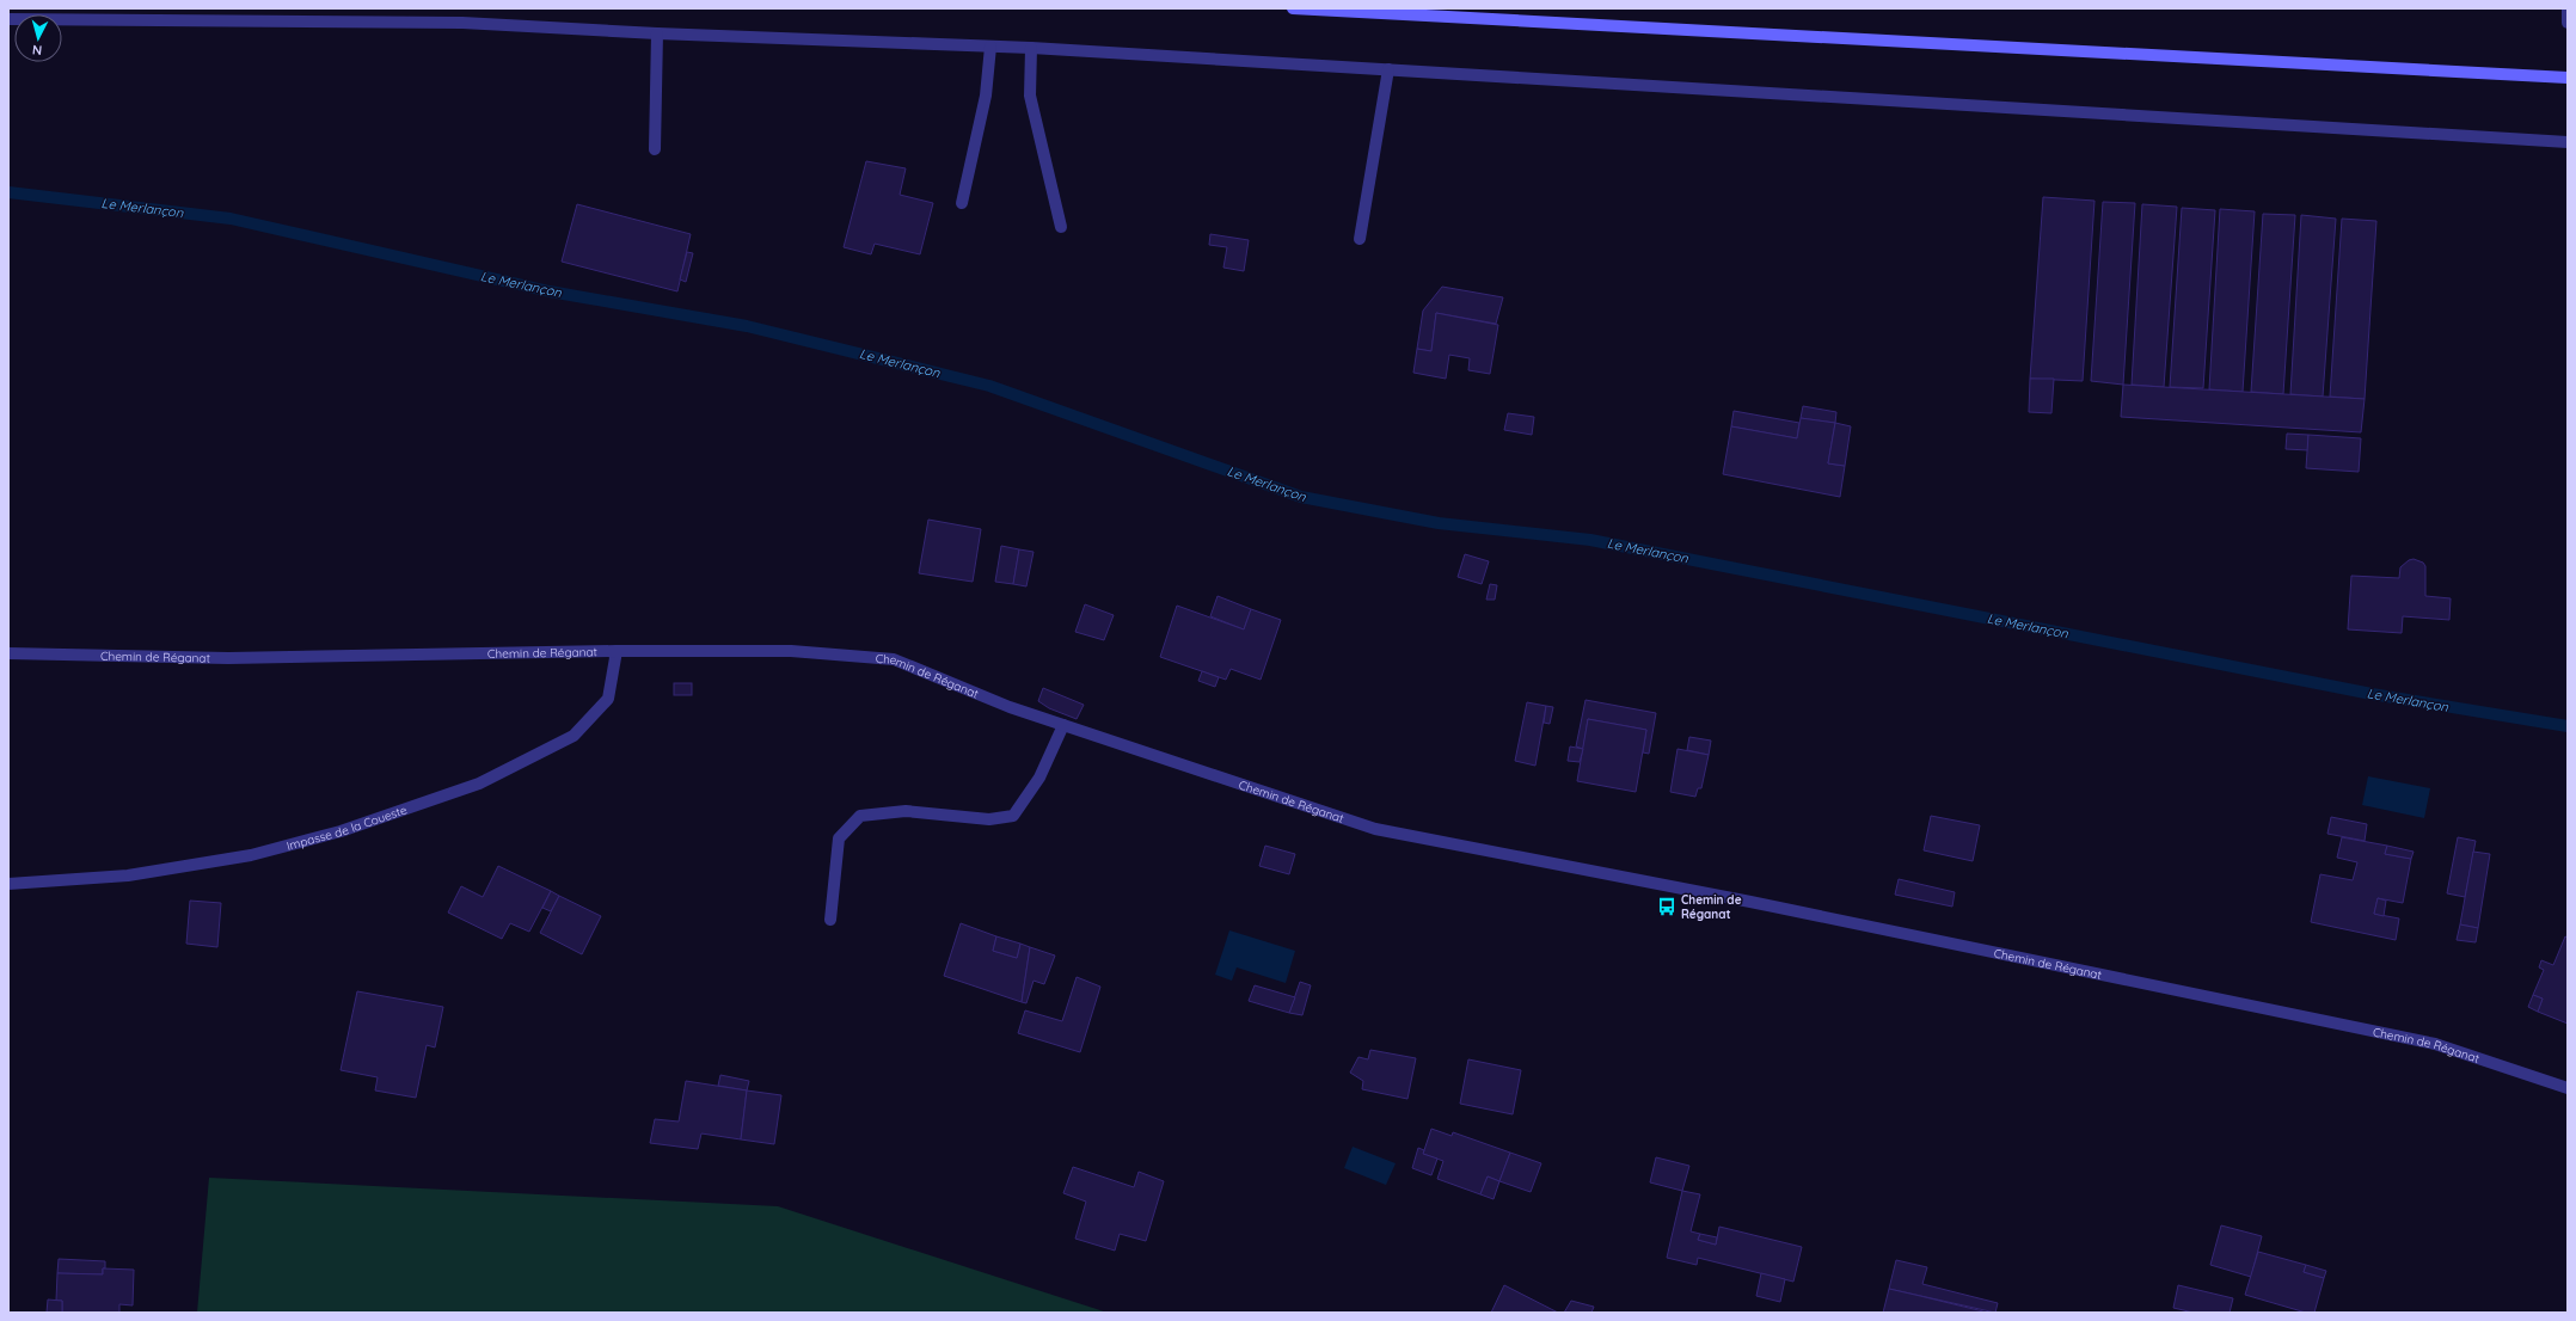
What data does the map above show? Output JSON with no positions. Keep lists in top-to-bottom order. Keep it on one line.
{"streets":{"street":["Chemin de Réganat","Impasse de la Coueste"]},"crossings":[["Chemin de Réganat","Impasse de la Coueste"]],"water":["Le Merlançon"],"places":{"bus stop":["Chemin de Réganat"]},"north":"bottom"}
